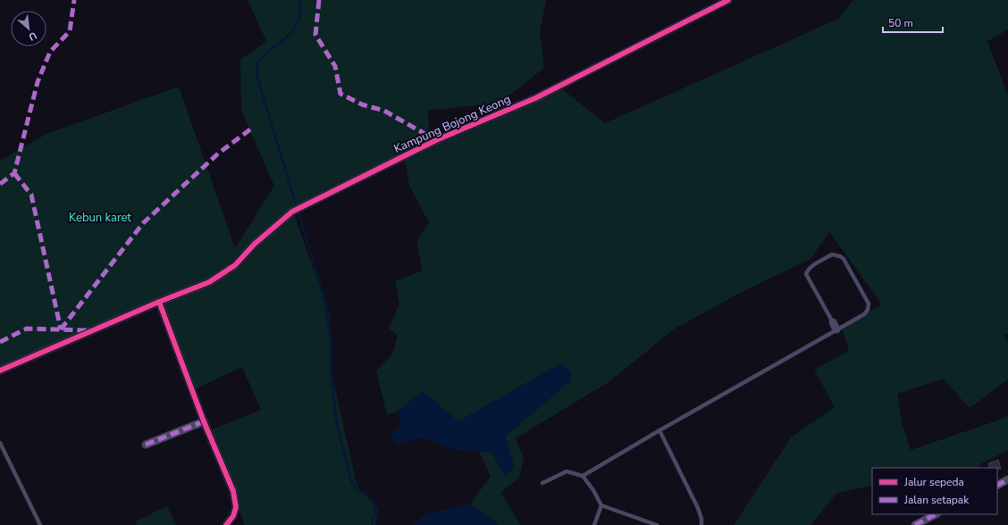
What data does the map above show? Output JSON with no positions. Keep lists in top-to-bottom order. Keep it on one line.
{"streets":{"street":["Kampung Bojong Keong"]},"parks":["Kebun karet"],"legend":["Jalur sepeda","Jalan setapak"],"scale_bar":"50 m","north":"bottom right"}
